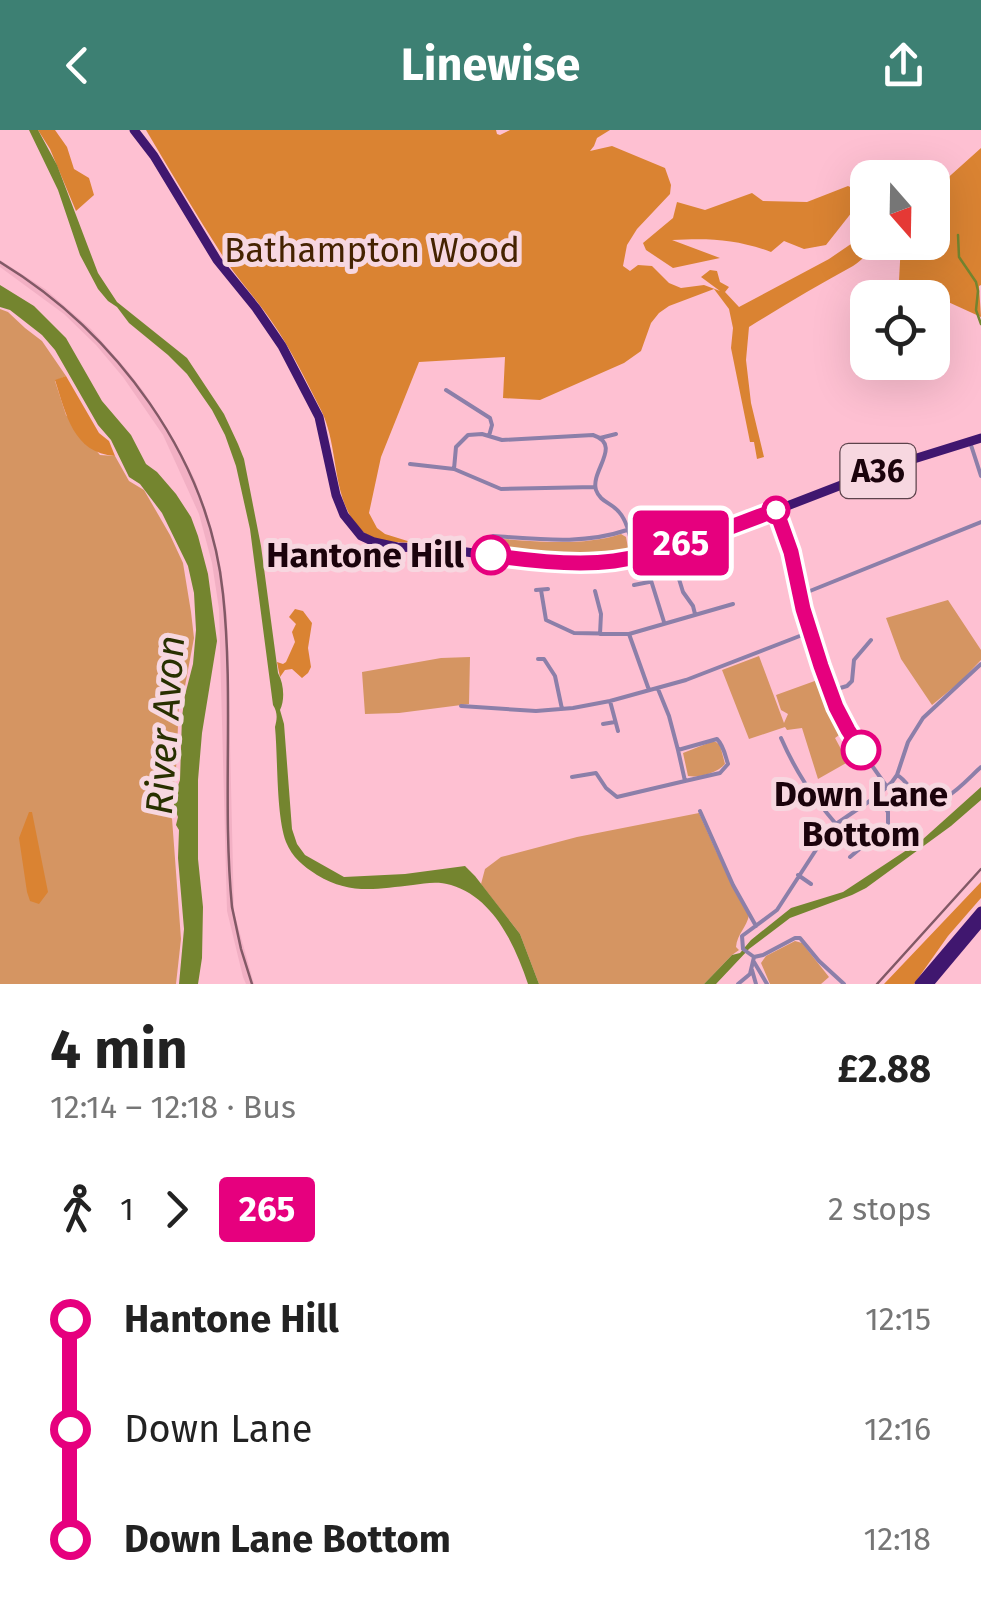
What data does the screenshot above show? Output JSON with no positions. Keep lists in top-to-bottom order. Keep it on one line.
{"streets":{"highway":["A36"]},"water":["River Avon"],"parks":["Bathampton Wood"],"places":["Hantone Hill","Down Lane Bottom"],"lines":["bus line 265"],"north":"bottom","page":{"header":"Linewise","on_map":"265","heading":["4 min","12:14 – 12:18 · Bus","£2.88"],"legs":["1","265","2 stops"],"list":[{"name":"Hantone Hill","value":"12:15"},{"name":"Down Lane","value":"12:16"},{"name":"Down Lane Bottom","value":"12:18"}]}}
